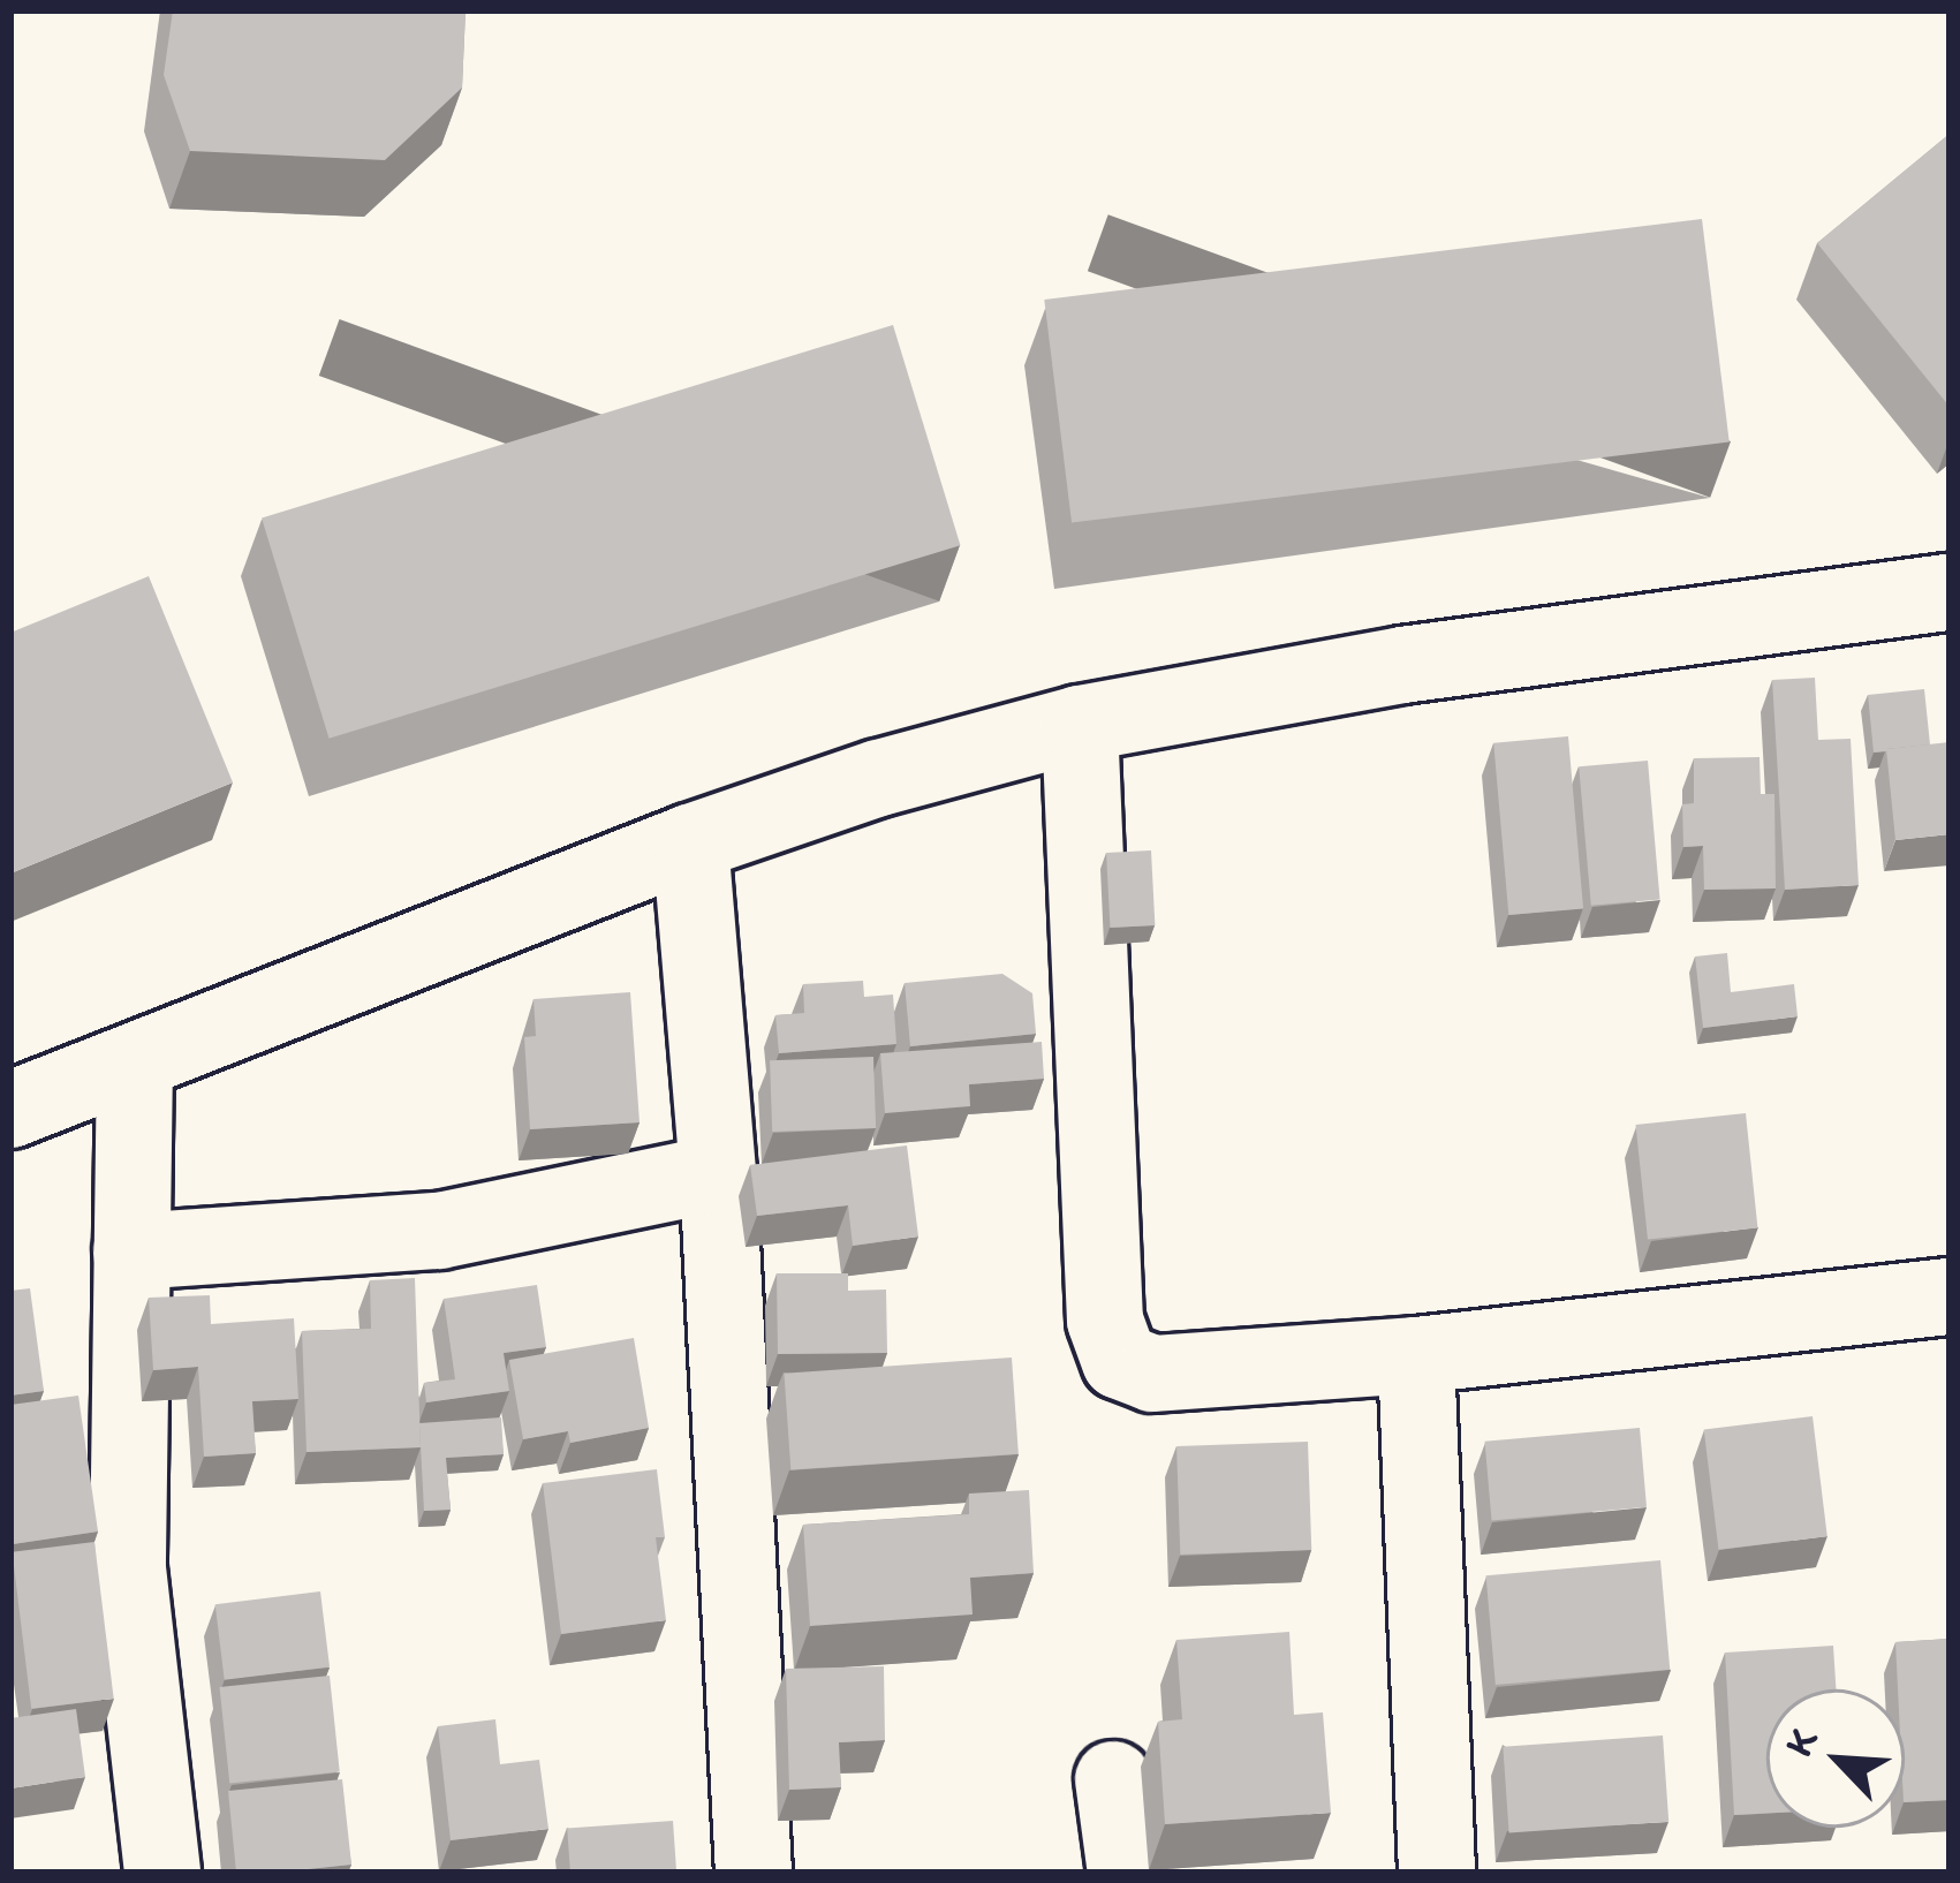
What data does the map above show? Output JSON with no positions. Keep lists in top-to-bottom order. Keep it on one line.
{"north":"top left"}
